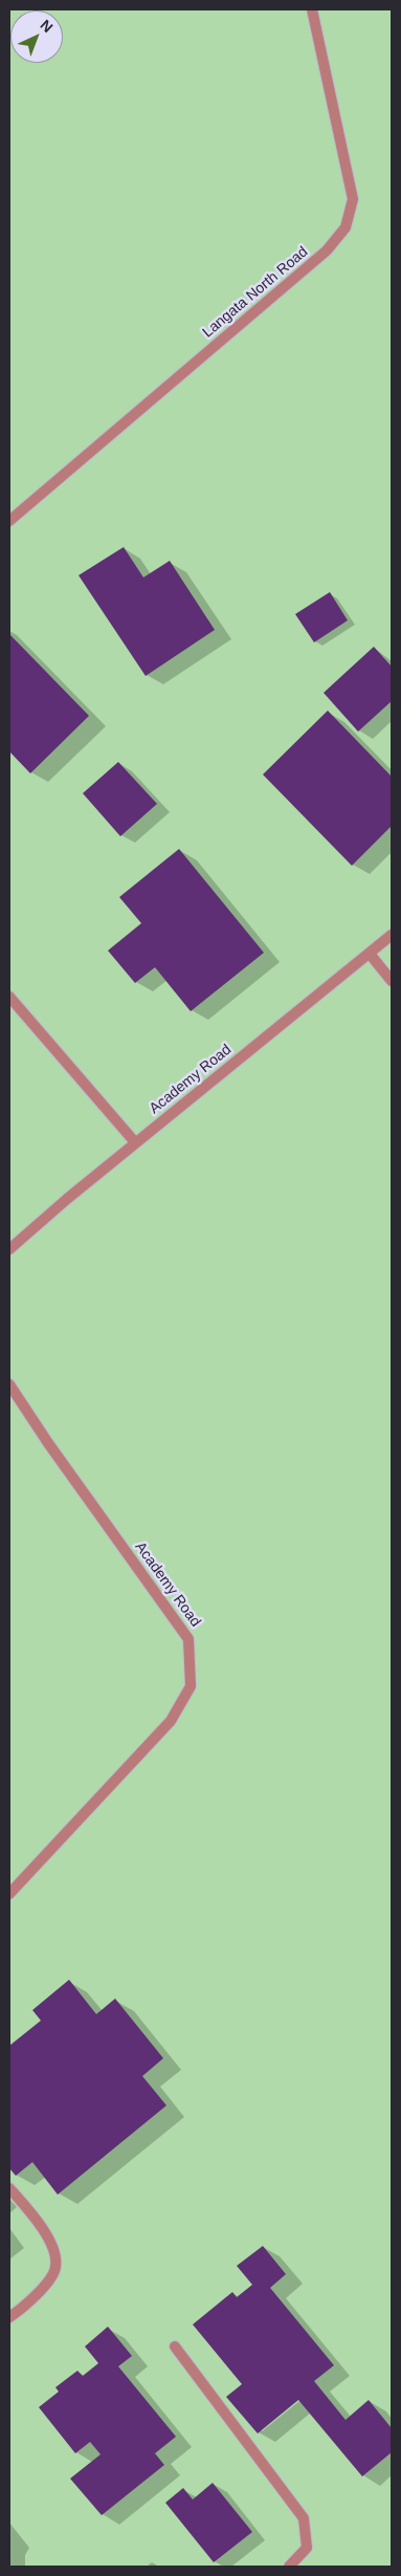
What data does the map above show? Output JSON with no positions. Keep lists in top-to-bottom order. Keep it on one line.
{"streets":{"street":["Langata North Road","Academy Road"]},"north":"top right"}
